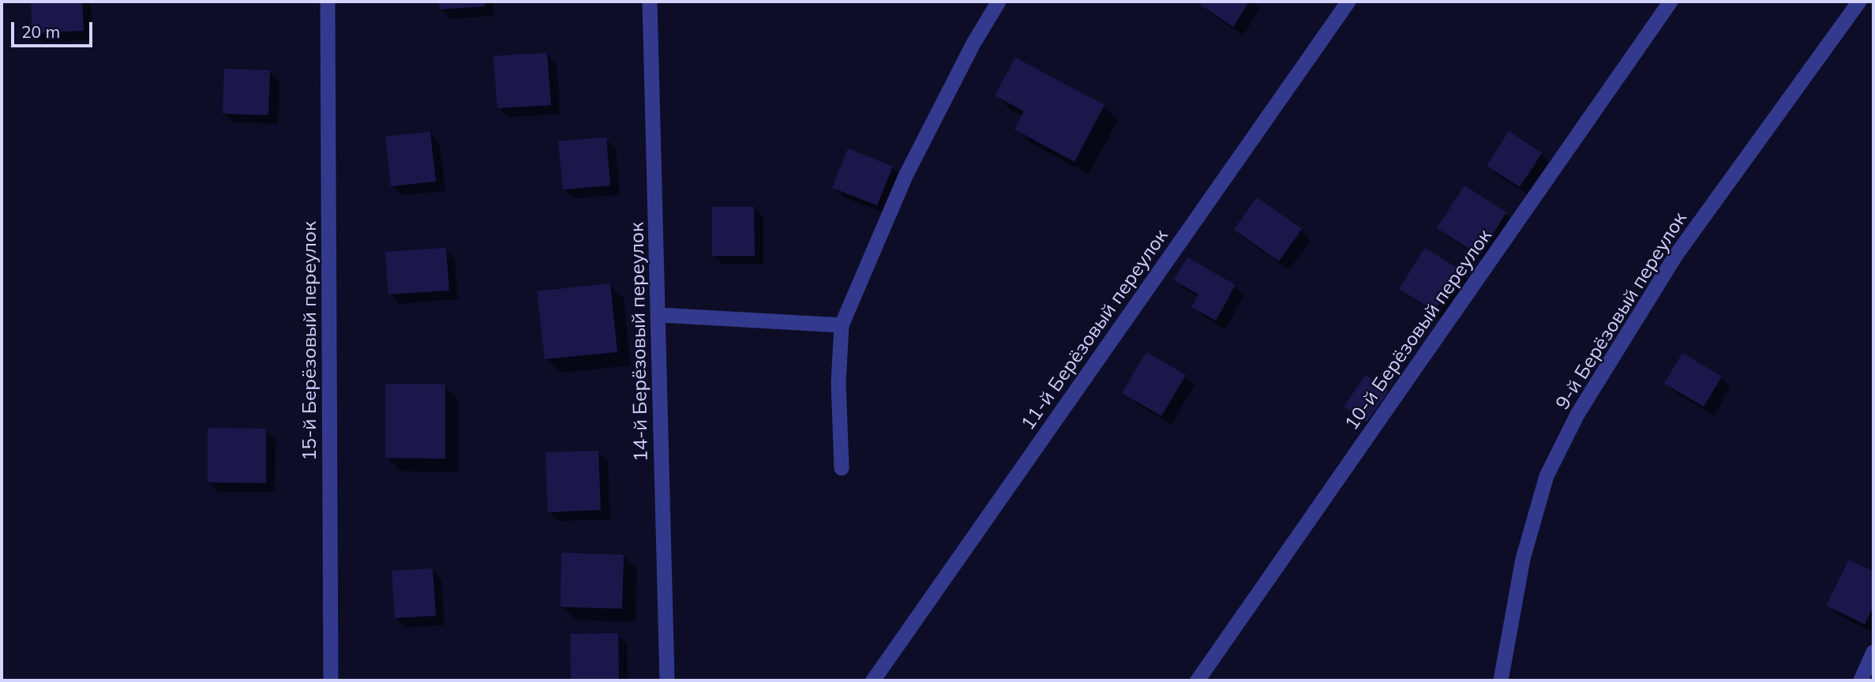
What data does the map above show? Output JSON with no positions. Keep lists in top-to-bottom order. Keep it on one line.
{"streets":{"street":["9-й Берёзовый переулок","11-й Берёзовый переулок","10-й Берёзовый переулок","15-й Берёзовый переулок","14-й Берёзовый переулок"]},"scale_bar":"20 m"}
